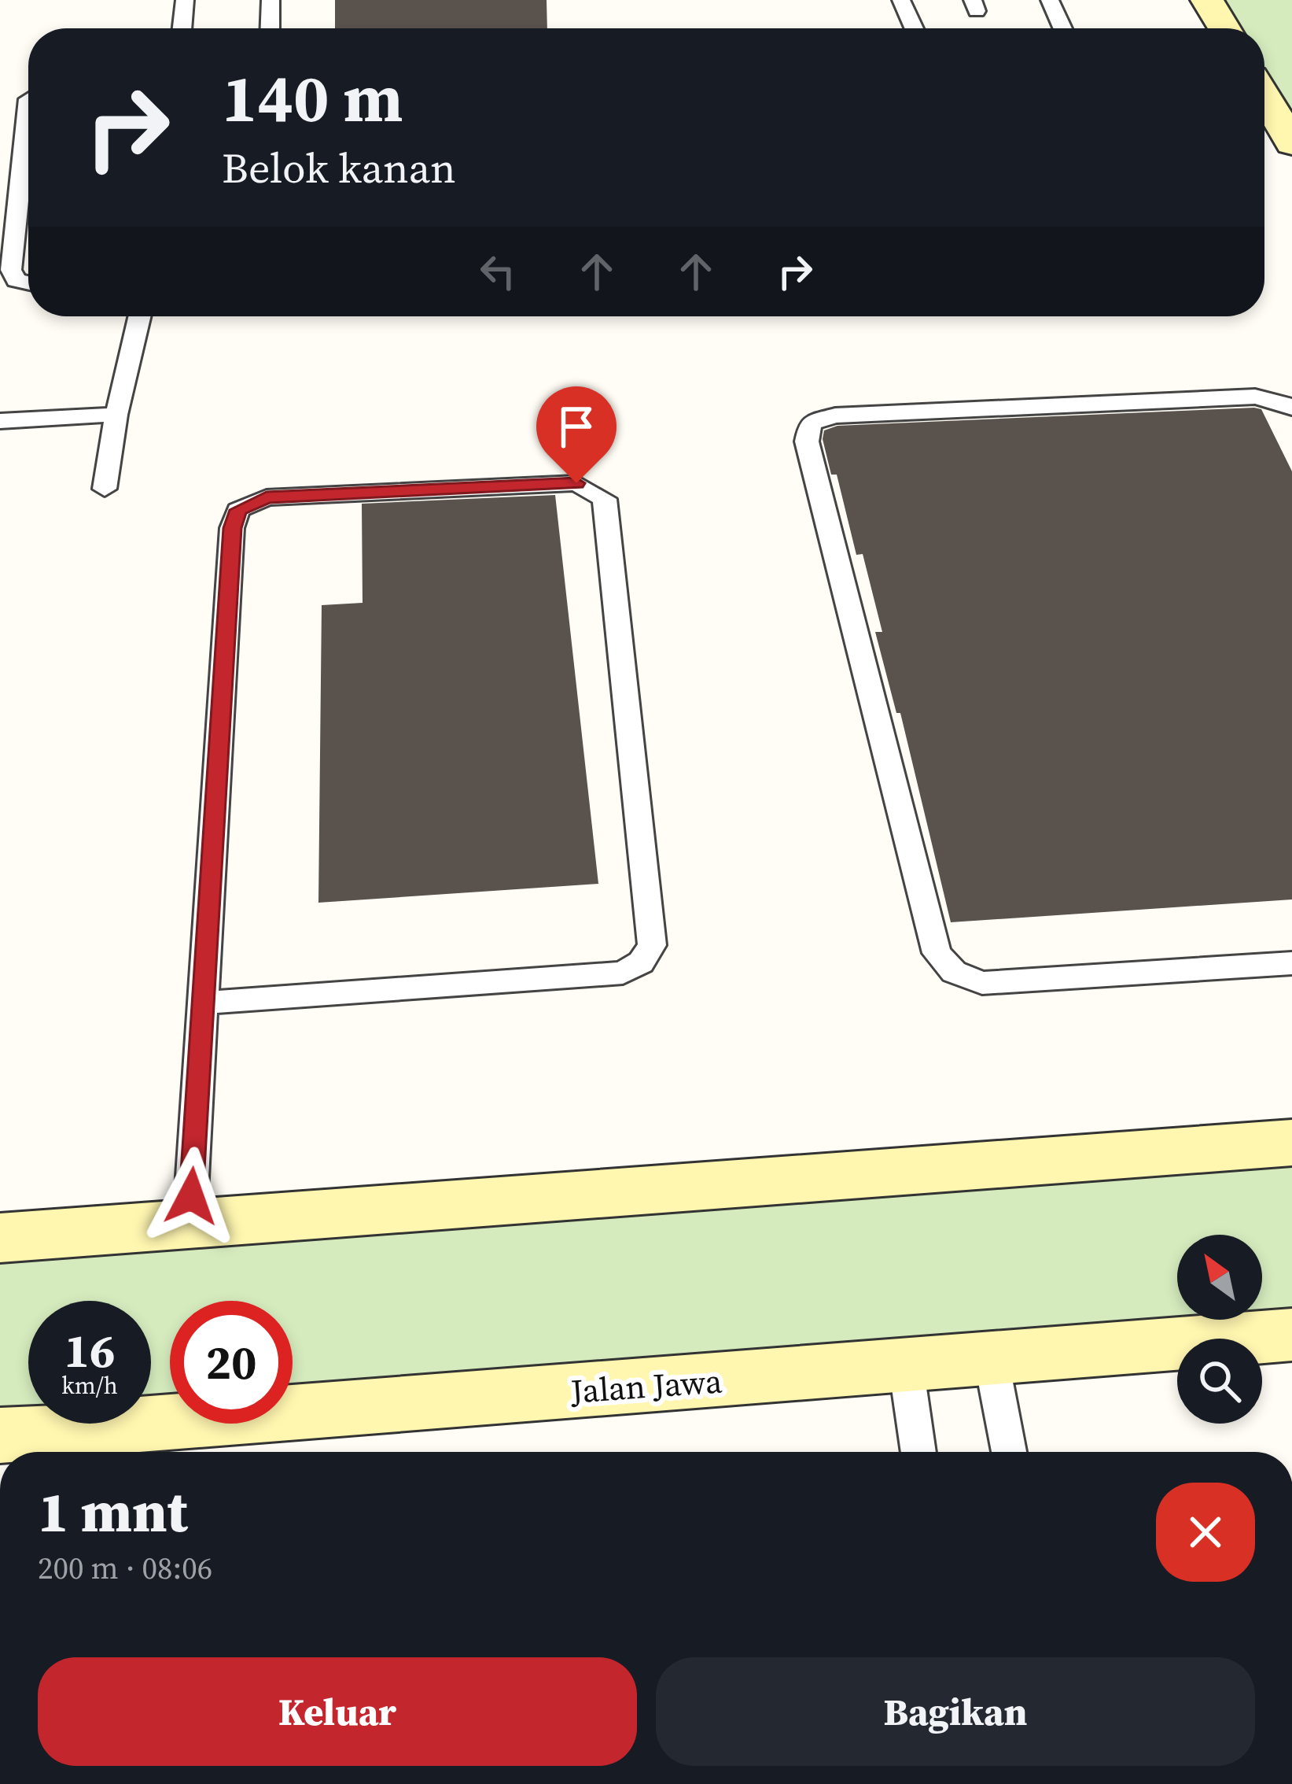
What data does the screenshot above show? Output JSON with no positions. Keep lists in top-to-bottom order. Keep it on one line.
{"streets":{"street":["Jalan Jawa"]},"north":"top left","page":{"turn":["140 m","Belok kanan"],"speed":"16 km/h","limit":"20","heading":["1 mnt","200 m · 08:06"],"buttons":["Keluar","Bagikan"]}}
